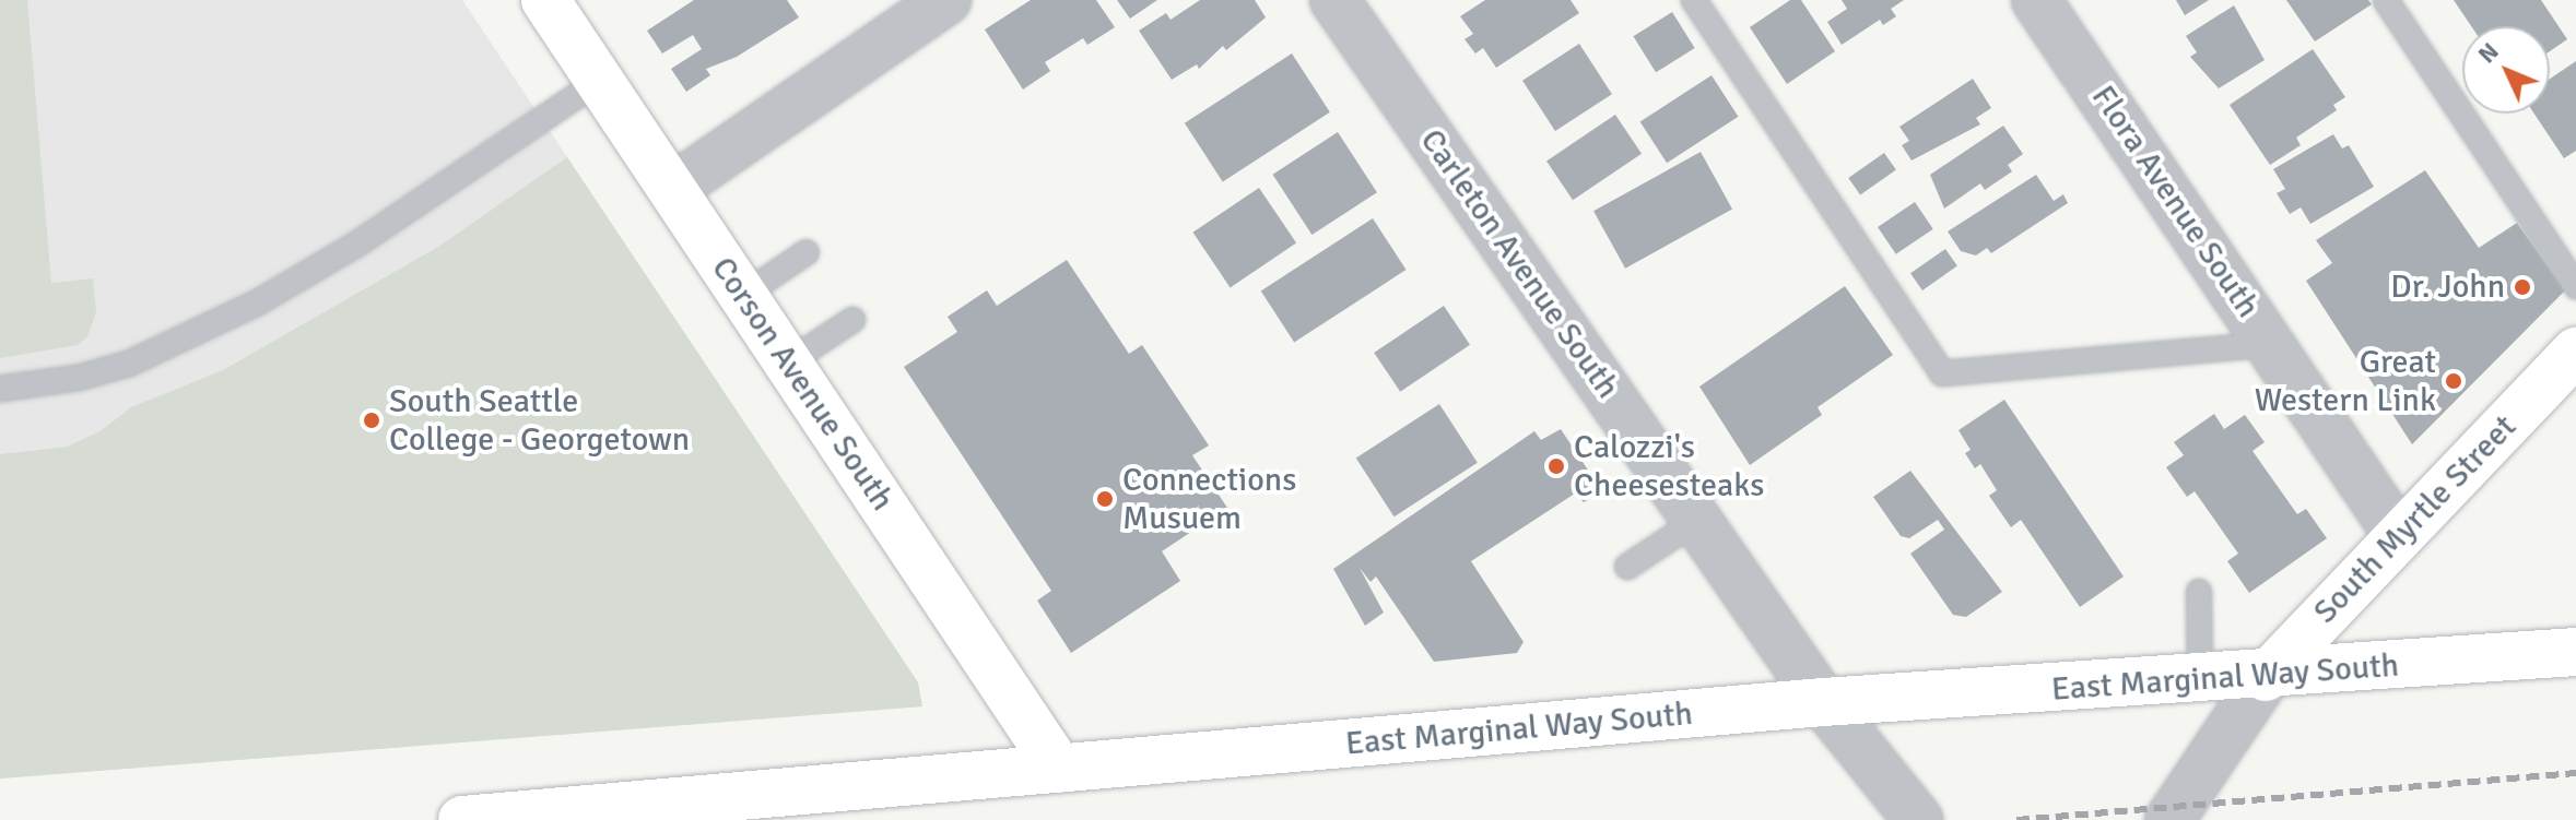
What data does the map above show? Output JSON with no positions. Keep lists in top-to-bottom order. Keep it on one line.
{"streets":{"main road":["Corson Avenue South","South Myrtle Street","East Marginal Way South"],"street":["Flora Avenue South","Carleton Avenue South"]},"crossings":[["Flora Avenue South","South Myrtle Street"],["Carleton Avenue South","East Marginal Way South"],["Corson Avenue South","East Marginal Way South"],["South Myrtle Street","East Marginal Way South"]],"places":["Dr. John","Great Western Link","South Seattle College - Georgetown","Calozzi's Cheesesteaks","Connections Musuem"],"north":"top left"}
